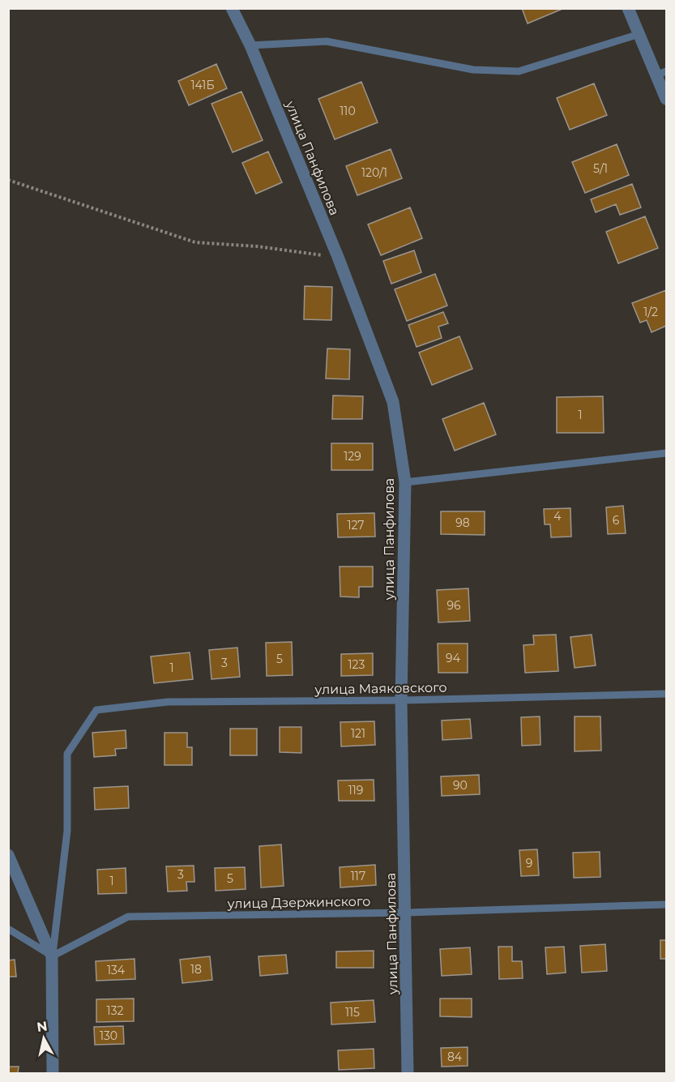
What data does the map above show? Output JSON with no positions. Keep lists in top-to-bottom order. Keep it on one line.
{"streets":{"street":["улица Панфилова"],"lane":["улица Маяковского","улица Дзержинского"]},"crossings":[["улица Панфилова","улица Маяковского"],["улица Панфилова","улица Дзержинского"],["улица Маяковского","улица Дзержинского"]],"house_numbers":["141Б","110","5/1","120/1","1/2","1","129","4","6","98","127","96","94","5","3","123","1","121","90","119","9","3","117","5","1","18","134","132","115","130","84"],"north":"top"}
